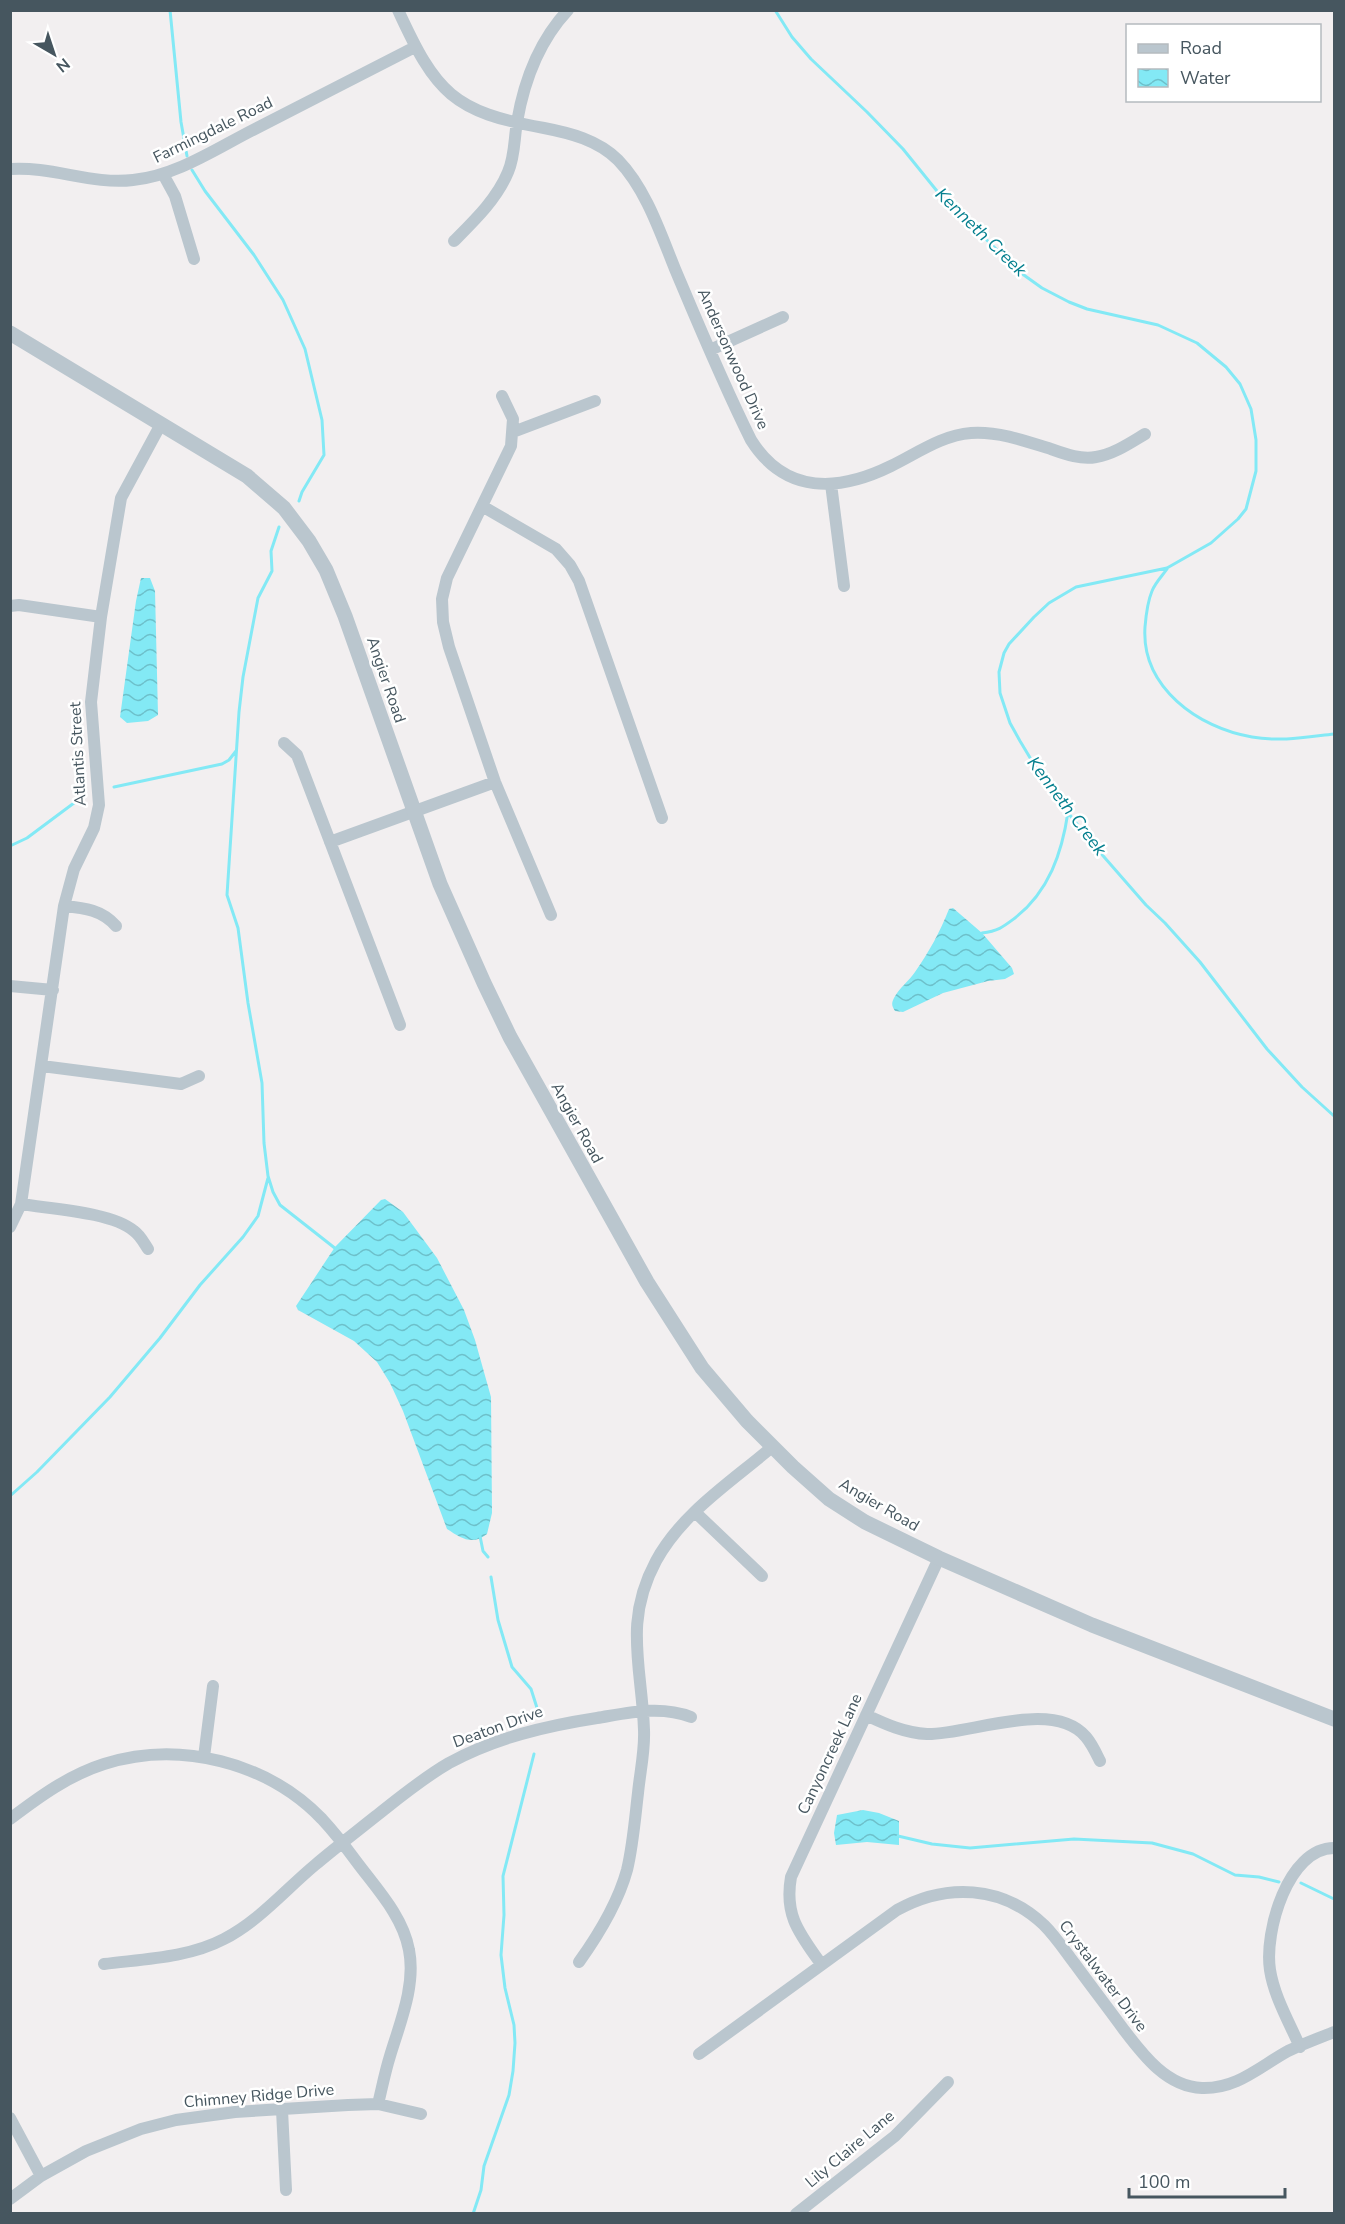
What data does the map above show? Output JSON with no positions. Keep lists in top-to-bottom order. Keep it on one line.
{"streets":{"street":["Farmingdale Road","Andersonwood Drive","Angier Road","Atlantis Street","Deaton Drive","Canyoncreek Lane","Crystalwater Drive","Chimney Ridge Drive","Lily Claire Lane"]},"crossings":[["Farmingdale Road","Andersonwood Drive"],["Angier Road","Atlantis Street"],["Angier Road","Canyoncreek Lane"],["Canyoncreek Lane","Crystalwater Drive"]],"water":["Kenneth Creek"],"legend":["Road","Water"],"scale_bar":"100 m","north":"bottom right"}
